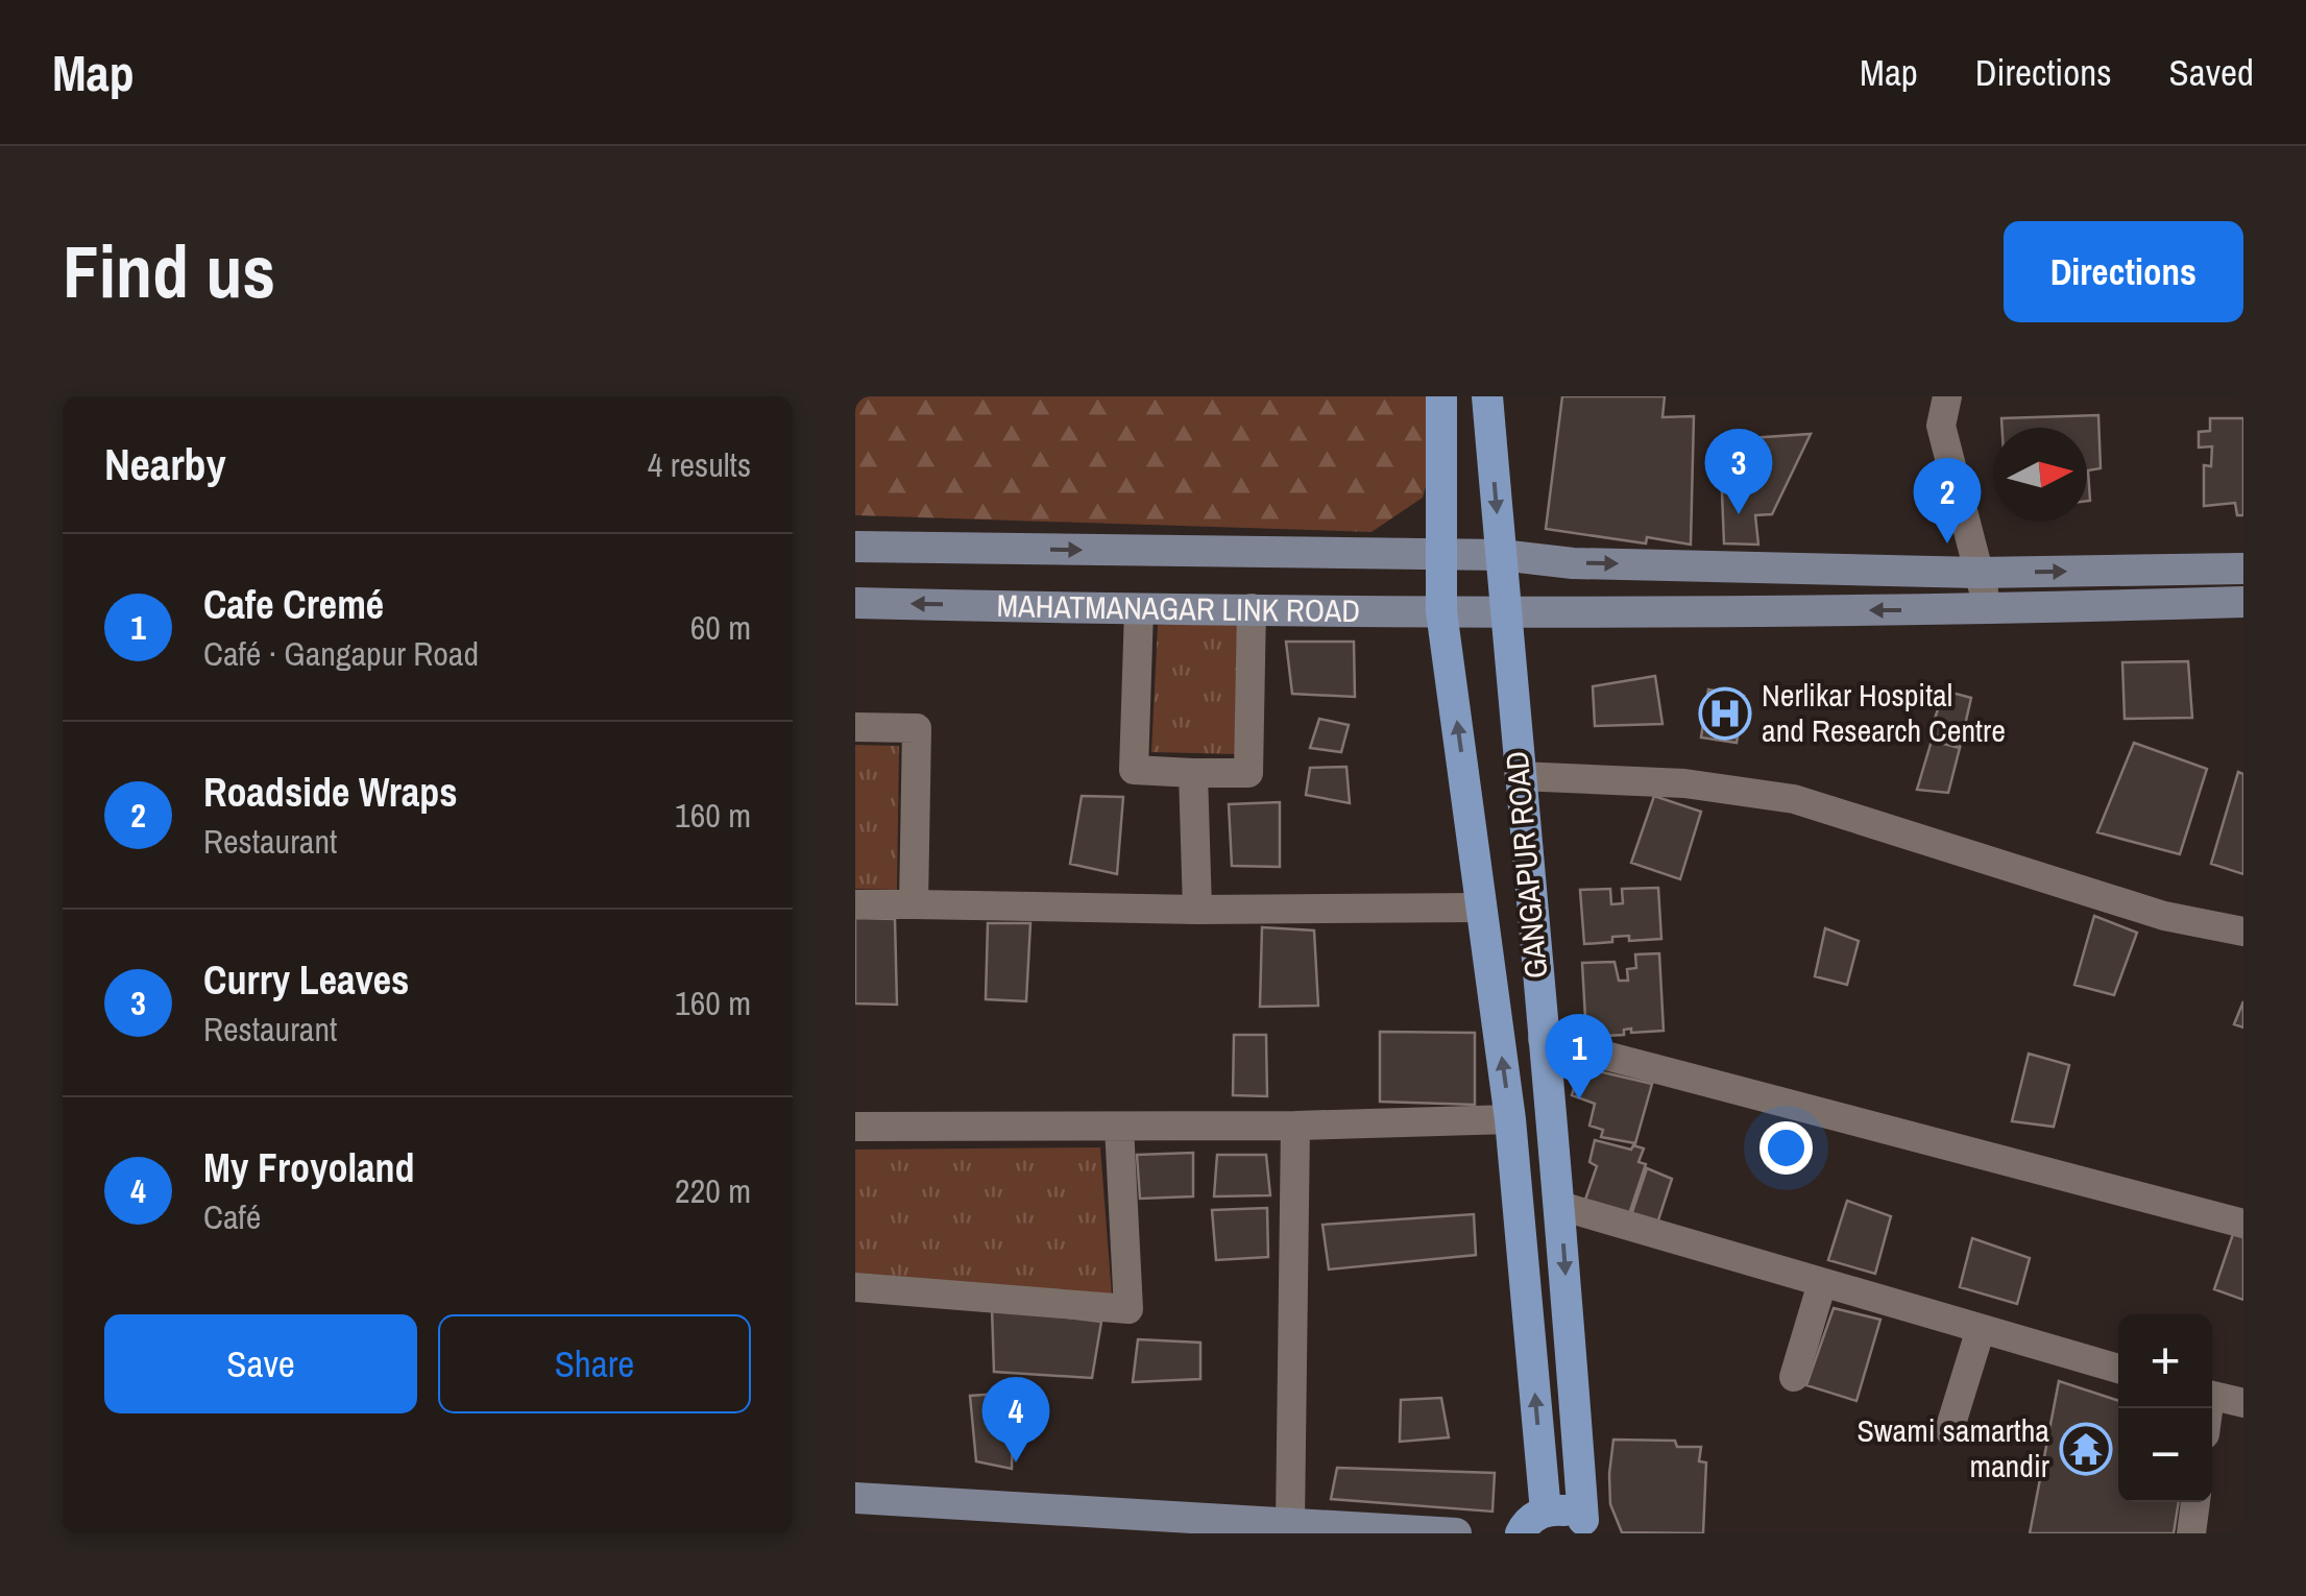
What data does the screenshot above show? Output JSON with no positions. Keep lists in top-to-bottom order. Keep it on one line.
{"streets":{"main road":["MAHATMANAGAR LINK ROAD","GANGAPUR ROAD"]},"crossings":[["MAHATMANAGAR LINK ROAD","GANGAPUR ROAD"]],"places":{"hospital":["Nerlikar Hospital and Research Centre"],"temple":["Swami samartha mandir"]},"north":"right","page":{"header":"Map","nav":["Map","Directions","Saved"],"buttons":["Directions",["Save","Share"]],"title":"Find us","heading":["Nearby","4 results"],"pins":["3","2","1","4"],"list":[{"mark":"1","name":"Cafe Cremé","note":"Café · Gangapur Road","value":"60 m"},{"mark":"2","name":"Roadside Wraps","note":"Restaurant","value":"160 m"},{"mark":"3","name":"Curry Leaves","note":"Restaurant","value":"160 m"},{"mark":"4","name":"My Froyoland","note":"Café","value":"220 m"}],"map_buttons":["+","−"]}}
